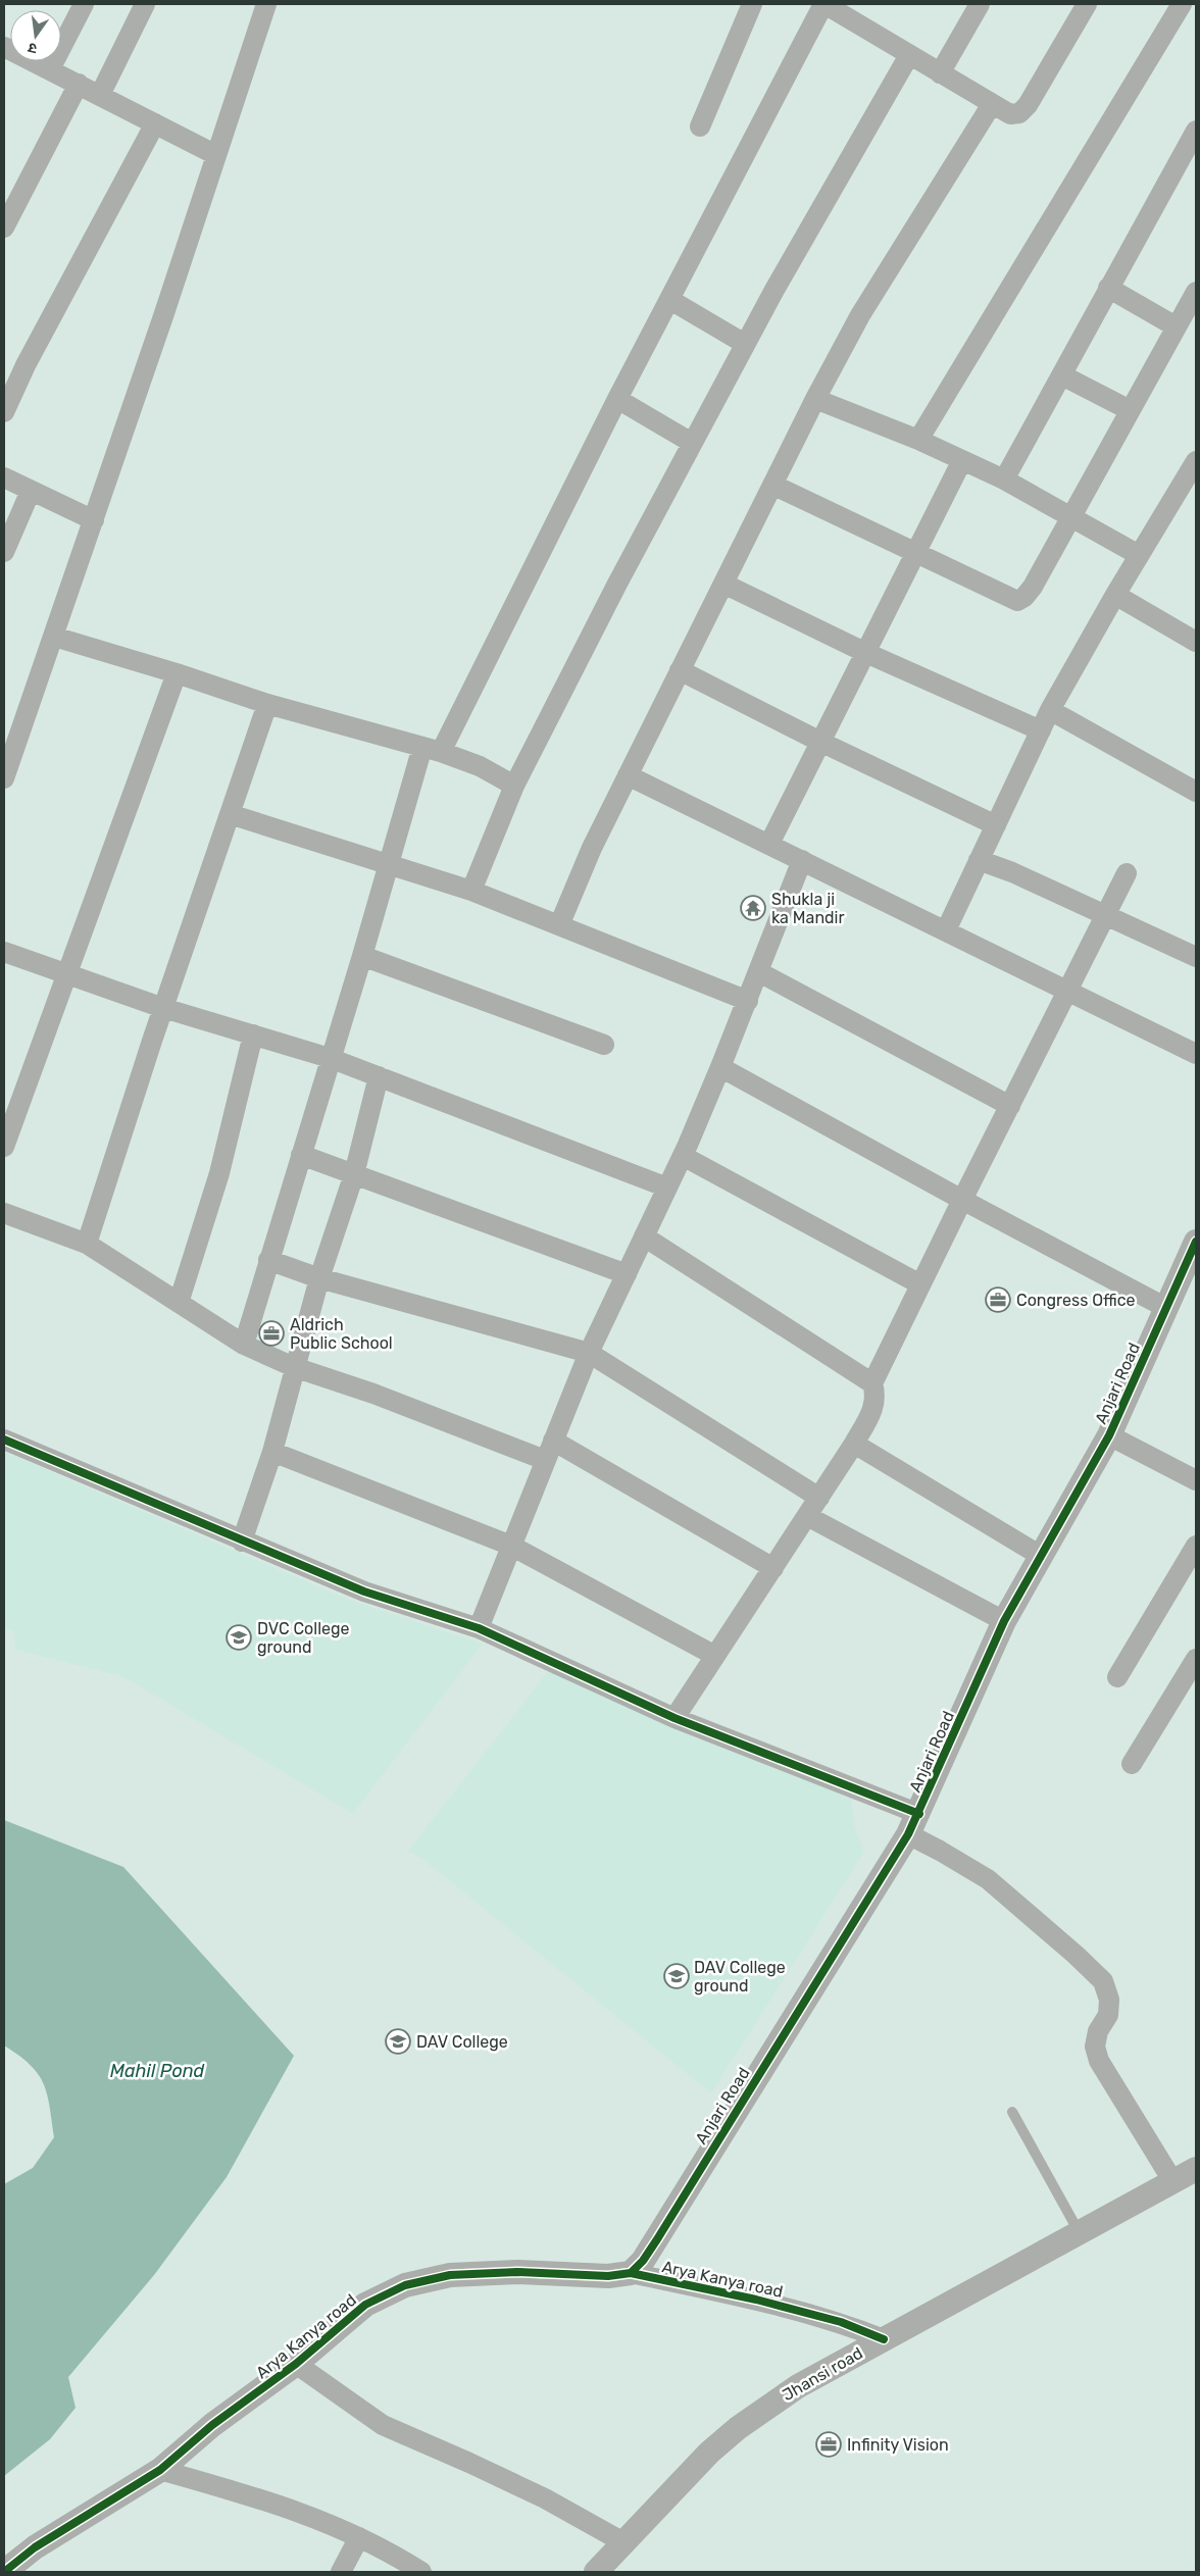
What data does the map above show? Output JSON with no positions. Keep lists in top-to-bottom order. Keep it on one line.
{"streets":{"street":["Anjari Road","Arya Kanya road","Jhansi road"]},"crossings":[["Anjari Road","Arya Kanya road"],["Arya Kanya road","Jhansi road"]],"water":["Mahil Pond"],"places":{"temple":["Shukla ji ka Mandir"],"office":["Congress Office","Aldrich Public School","Infinity Vision"],"school or university":["DVC College ground","DAV College ground","DAV College"]},"north":"bottom"}
